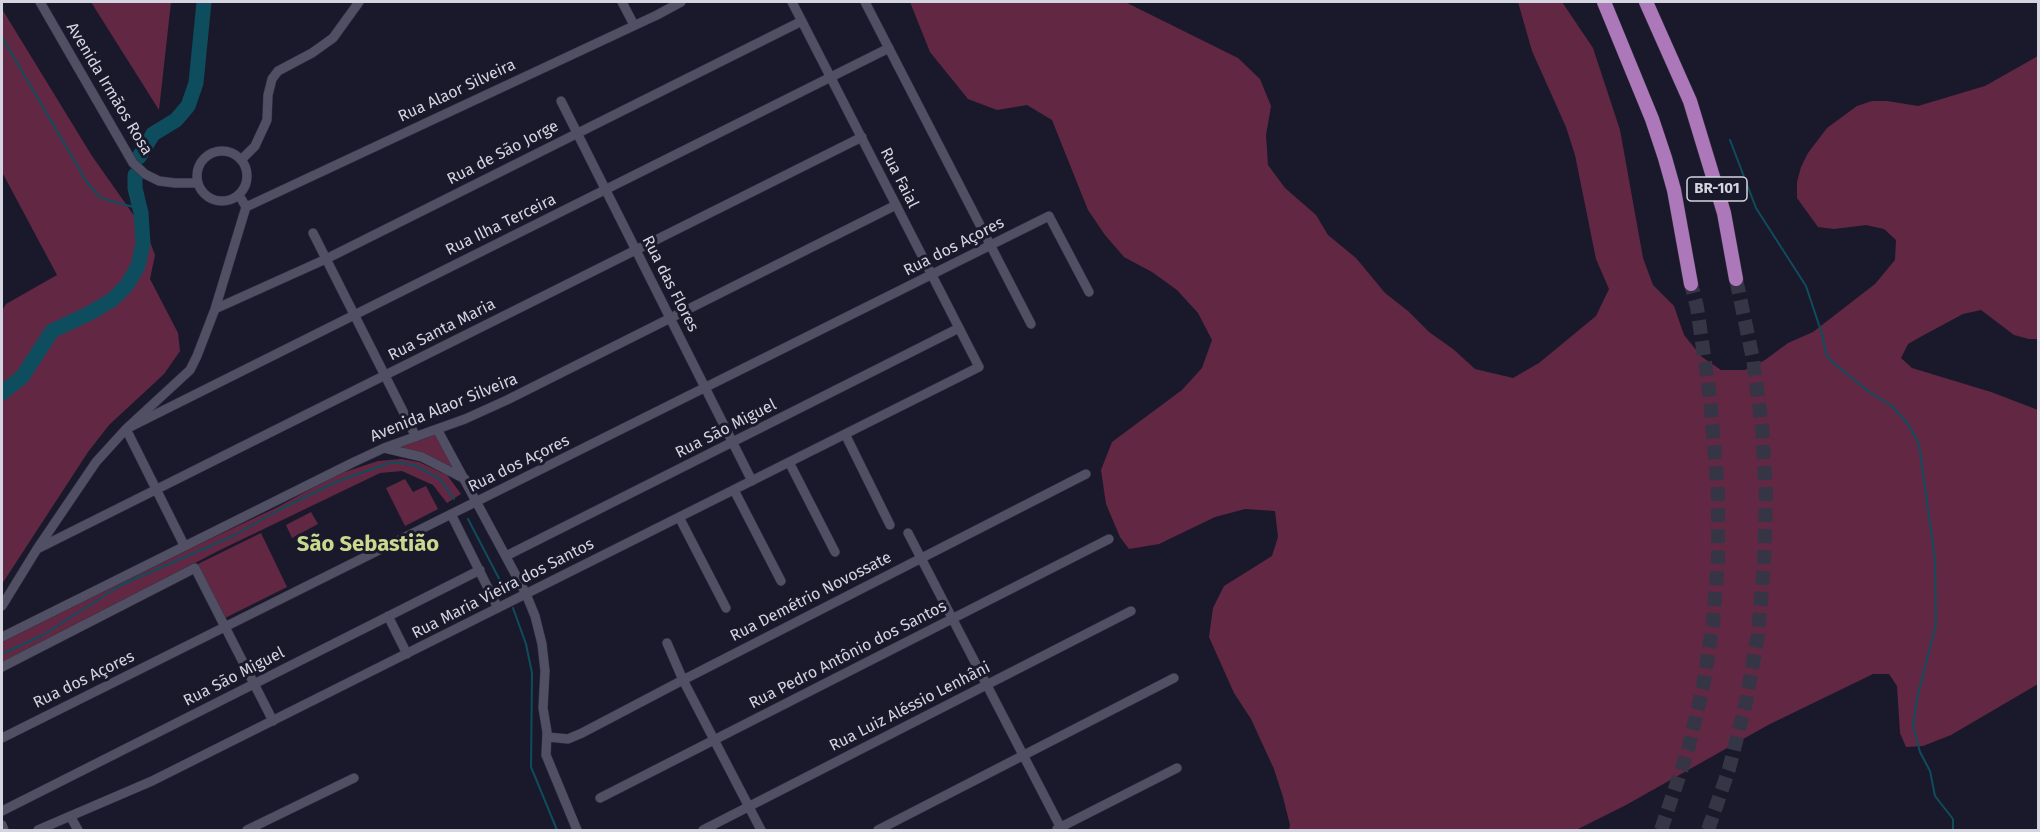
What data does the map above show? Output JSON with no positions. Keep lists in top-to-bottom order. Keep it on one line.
{"streets":{"highway":["BR-101"],"street":["Avenida Irmãos Rosa","Rua Alaor Silveira","Rua de São Jorge","Rua Faial","Rua Ilha Terceira","Rua dos Açores","Rua das Flores","Rua Santa Maria","Avenida Alaor Silveira","Rua São Miguel","Rua Maria Vieira dos Santos","Rua Demétrio Novossate","Rua Pedro Antônio dos Santos","Rua Luiz Aléssio Lenhâni"]},"crossings":[["Rua de São Jorge","Rua Faial"],["Rua de São Jorge","Rua das Flores"],["Rua Faial","Rua Ilha Terceira"],["Rua Faial","Rua dos Açores"],["Rua Faial","Rua Santa Maria"],["Rua Faial","Avenida Alaor Silveira"],["Rua Faial","Rua São Miguel"],["Rua Faial","Rua Maria Vieira dos Santos"],["Rua Ilha Terceira","Rua das Flores"],["Rua dos Açores","Rua das Flores"],["Rua das Flores","Rua Santa Maria"],["Rua das Flores","Avenida Alaor Silveira"],["Rua das Flores","Rua São Miguel"],["Rua das Flores","Rua Maria Vieira dos Santos"]],"districts":["São Sebastião"]}
